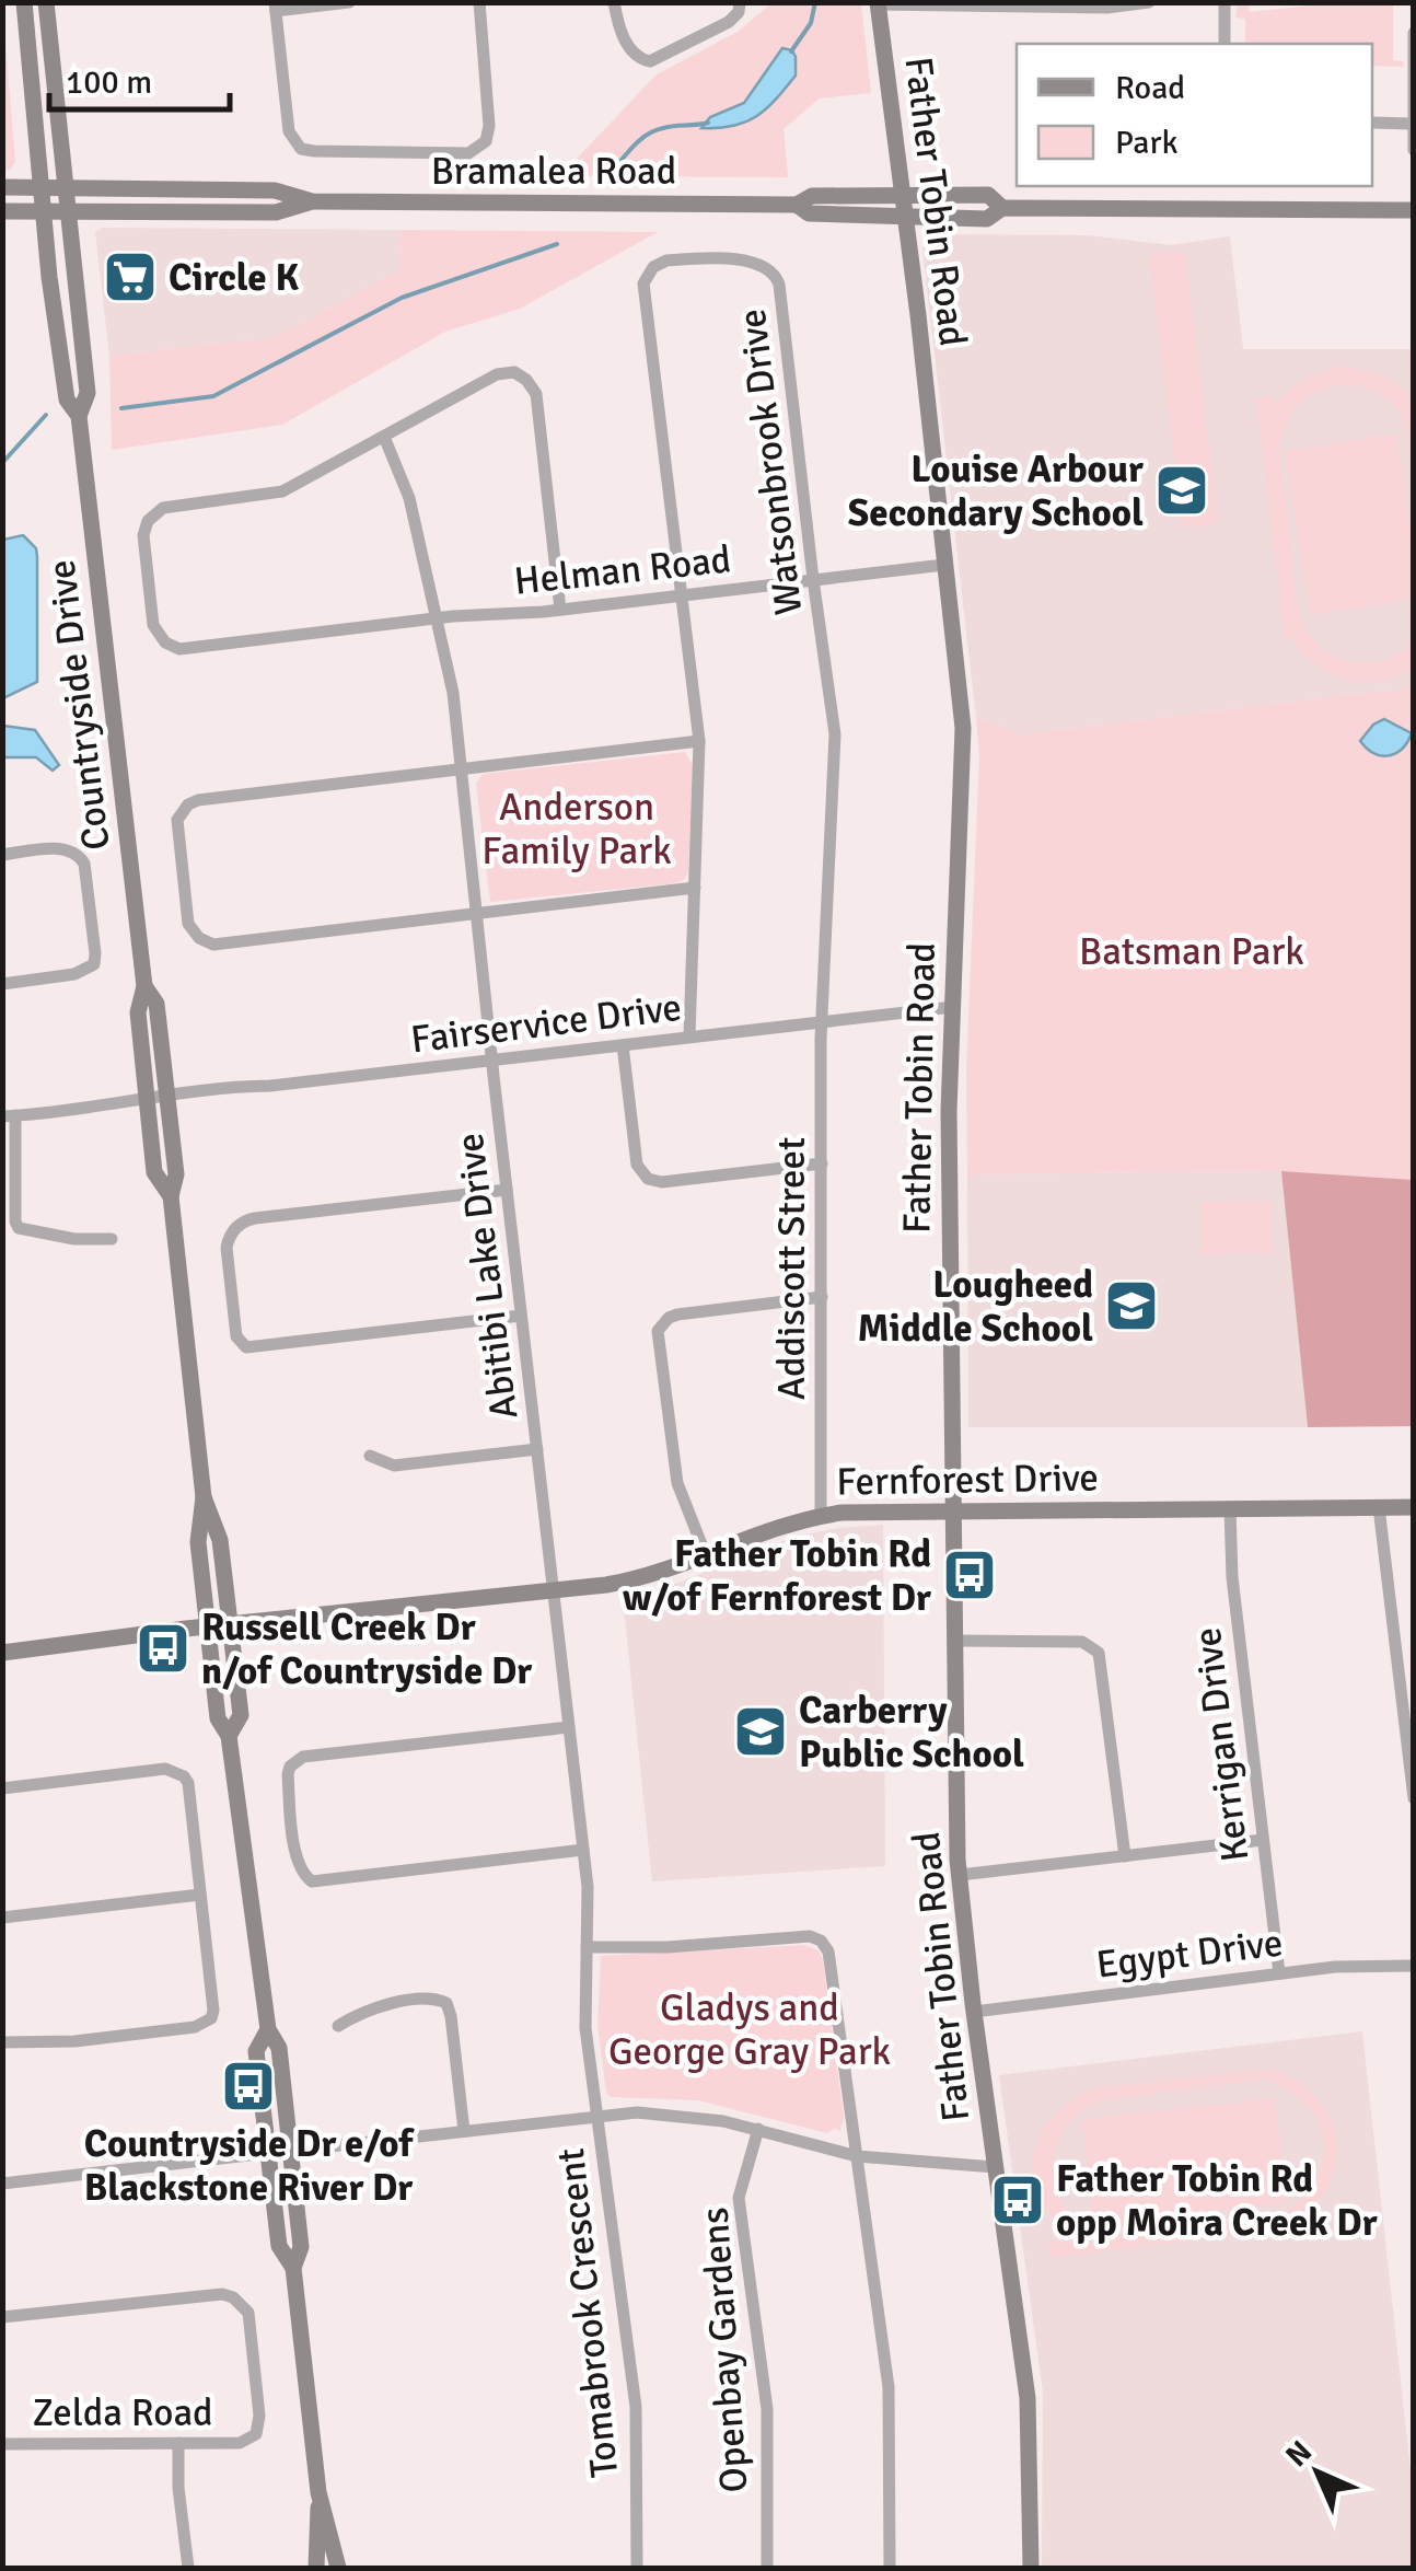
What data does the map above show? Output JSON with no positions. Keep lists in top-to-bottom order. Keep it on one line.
{"streets":{"main road":["Bramalea Road","Father Tobin Road","Countryside Drive","Fernforest Drive"],"street":["Watsonbrook Drive","Helman Road","Fairservice Drive","Addiscott Street","Abitibi Lake Drive","Kerrigan Drive","Egypt Drive","Tomabrook Crescent","Openbay Gardens","Zelda Road"]},"crossings":[["Bramalea Road","Father Tobin Road"],["Bramalea Road","Countryside Drive"],["Father Tobin Road","Helman Road"],["Father Tobin Road","Fairservice Drive"],["Father Tobin Road","Fernforest Drive"],["Father Tobin Road","Egypt Drive"],["Watsonbrook Drive","Helman Road"],["Watsonbrook Drive","Fairservice Drive"],["Watsonbrook Drive","Addiscott Street"],["Helman Road","Abitibi Lake Drive"],["Countryside Drive","Fairservice Drive"],["Countryside Drive","Fernforest Drive"],["Fairservice Drive","Addiscott Street"],["Fairservice Drive","Abitibi Lake Drive"],["Addiscott Street","Fernforest Drive"],["Abitibi Lake Drive","Fernforest Drive"],["Abitibi Lake Drive","Tomabrook Crescent"],["Fernforest Drive","Kerrigan Drive"],["Kerrigan Drive","Egypt Drive"]],"parks":["Anderson Family Park","Batsman Park","Gladys and George Gray Park"],"places":{"supermarket":["Circle K"],"school or university":["Louise Arbour Secondary School","Lougheed Middle School","Carberry Public School"],"bus stop":["Father Tobin Rd w/of Fernforest Dr","Russell Creek Dr n/of Countryside Dr","Countryside Dr e/of Blackstone River Dr","Father Tobin Rd opp Moira Creek Dr"]},"legend":["Road","Park"],"scale_bar":"100 m","north":"top left"}
